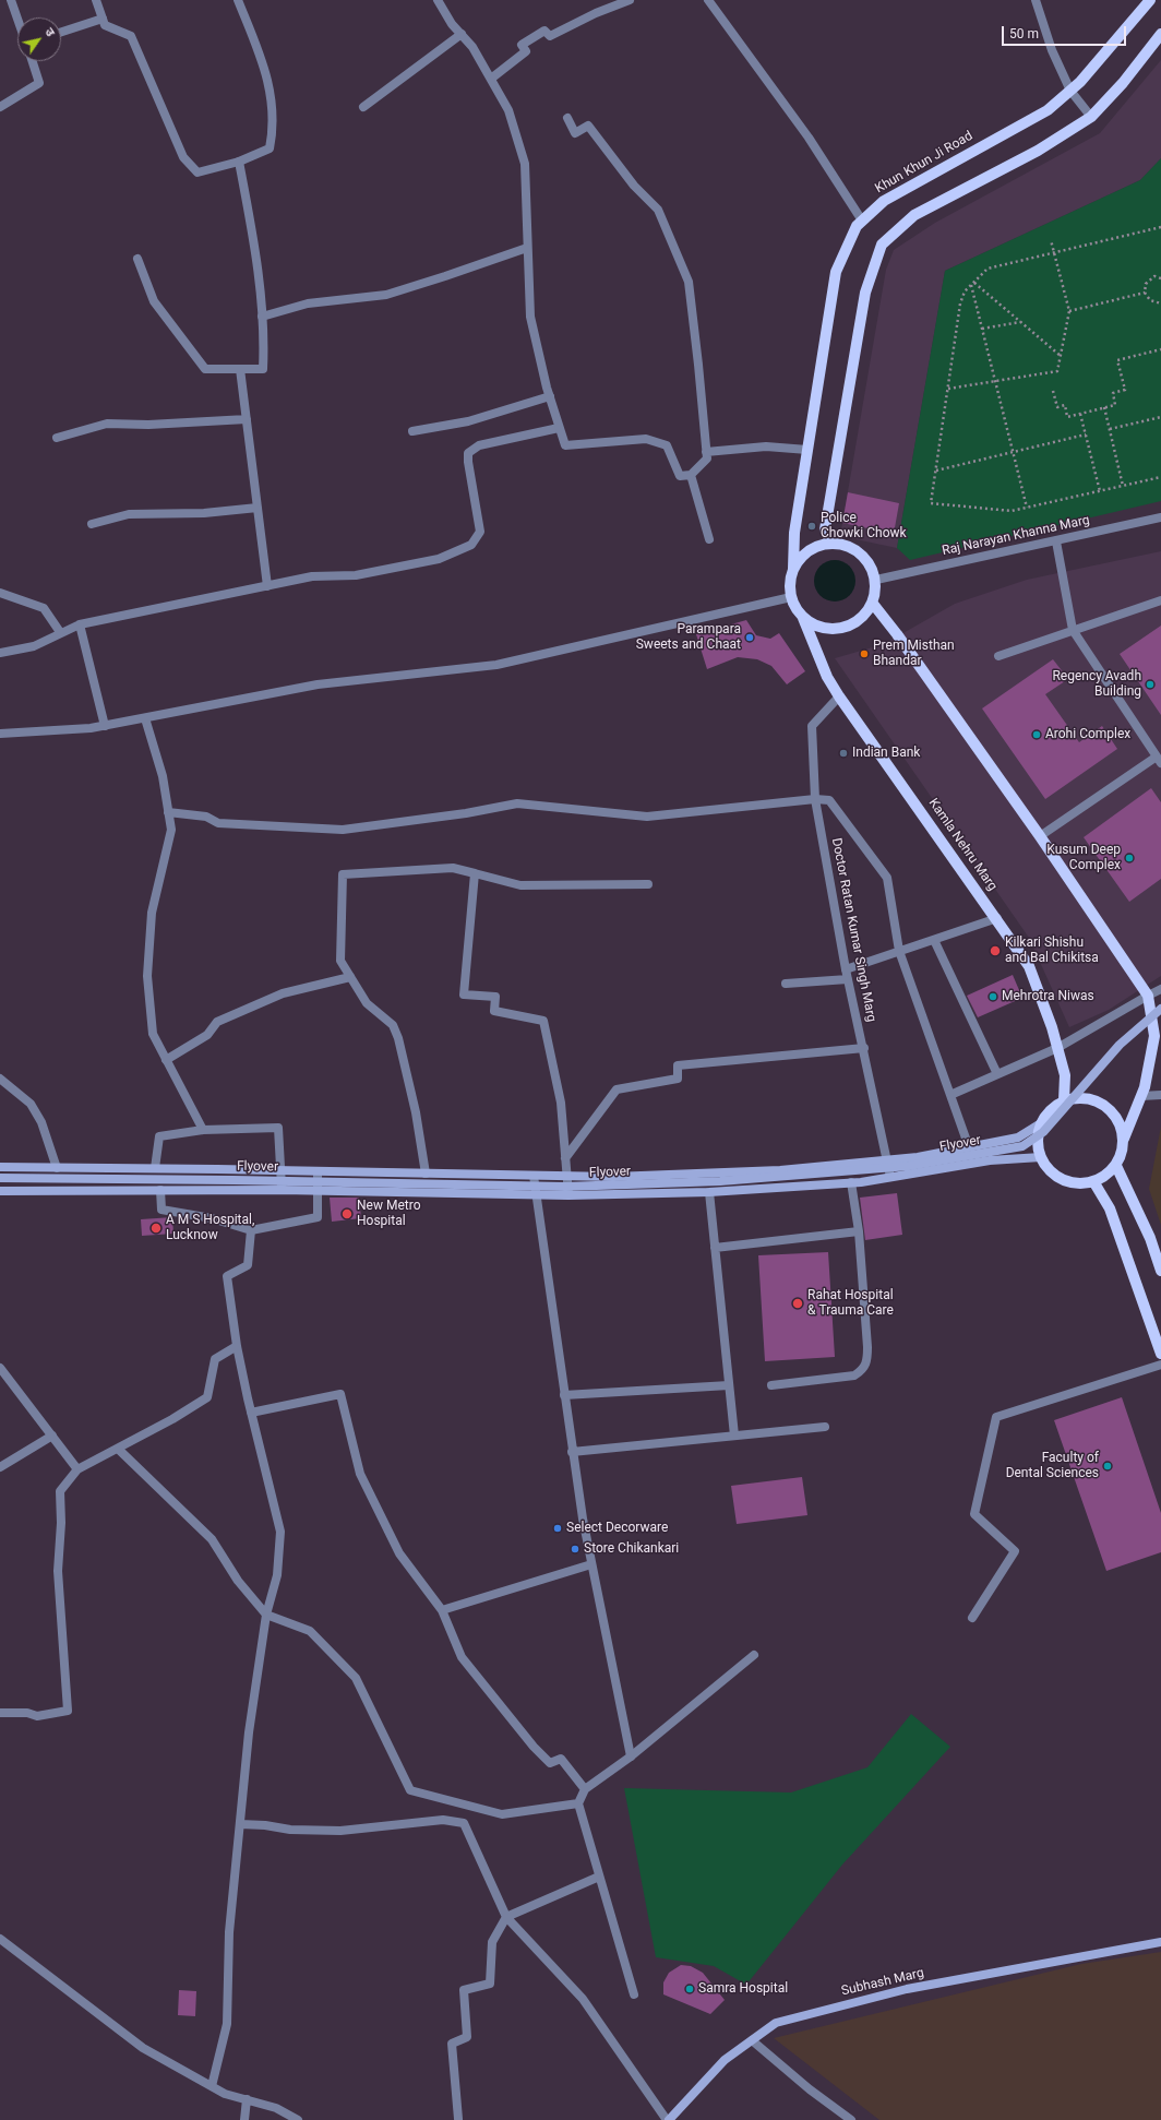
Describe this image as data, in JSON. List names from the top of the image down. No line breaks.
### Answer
{"streets":{"main road":["Khun Khun Ji Road","Kamla Nehru Marg","Flyover","Subhash Marg"],"street":["Raj Narayan Khanna Marg","Doctor Ratan Kumar Singh Marg"]},"crossings":[["Khun Khun Ji Road","Raj Narayan Khanna Marg"],["Khun Khun Ji Road","Kamla Nehru Marg"],["Raj Narayan Khanna Marg","Kamla Nehru Marg"],["Kamla Nehru Marg","Doctor Ratan Kumar Singh Marg"]],"places":["Police Chowki Chowk","Parampara Sweets and Chaat","Prem Misthan Bhandar","Regency Avadh Building","Arohi Complex","Indian Bank","Kusum Deep Complex","Kilkari Shishu and Bal Chikitsa","Mehrotra Niwas","New Metro Hospital","A M S Hospital, Lucknow","Rahat Hospital & Trauma Care","Faculty of Dental Sciences","Select Decorware","Store Chikankari","Samra Hospital"],"scale_bar":"50 m","north":"top right"}
